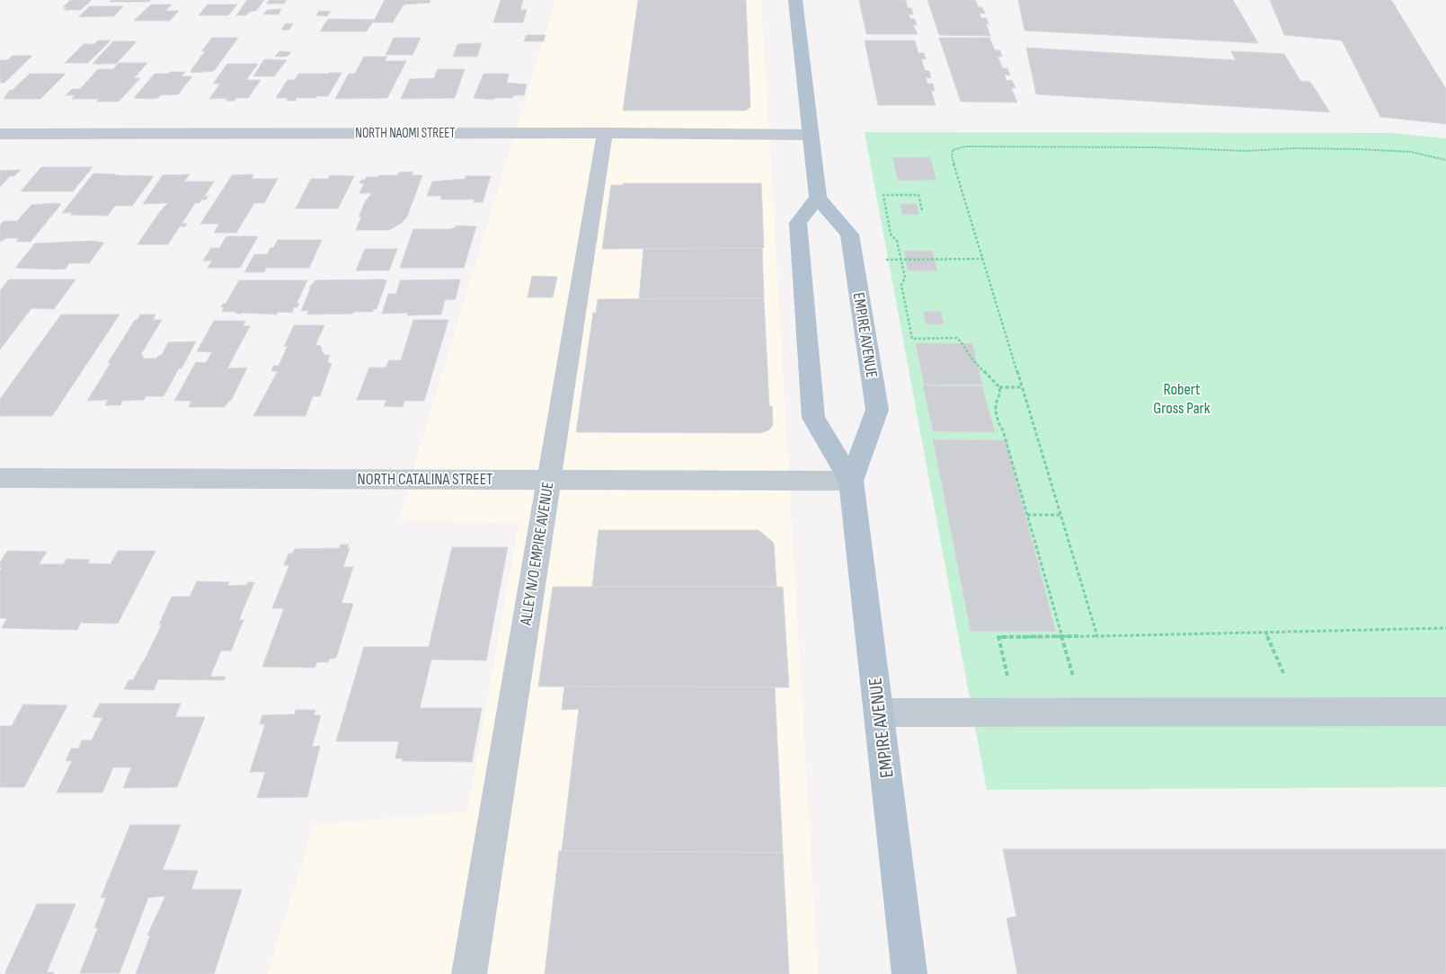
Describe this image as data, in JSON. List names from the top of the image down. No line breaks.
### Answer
{"streets":{"main road":["EMPIRE AVENUE"],"street":["NORTH NAOMI STREET","NORTH CATALINA STREET","ALLEY N/O EMPIRE AVENUE"]},"crossings":[["NORTH NAOMI STREET","ALLEY N/O EMPIRE AVENUE"],["EMPIRE AVENUE","NORTH CATALINA STREET"],["NORTH CATALINA STREET","ALLEY N/O EMPIRE AVENUE"]],"parks":["Robert Gross Park"]}
